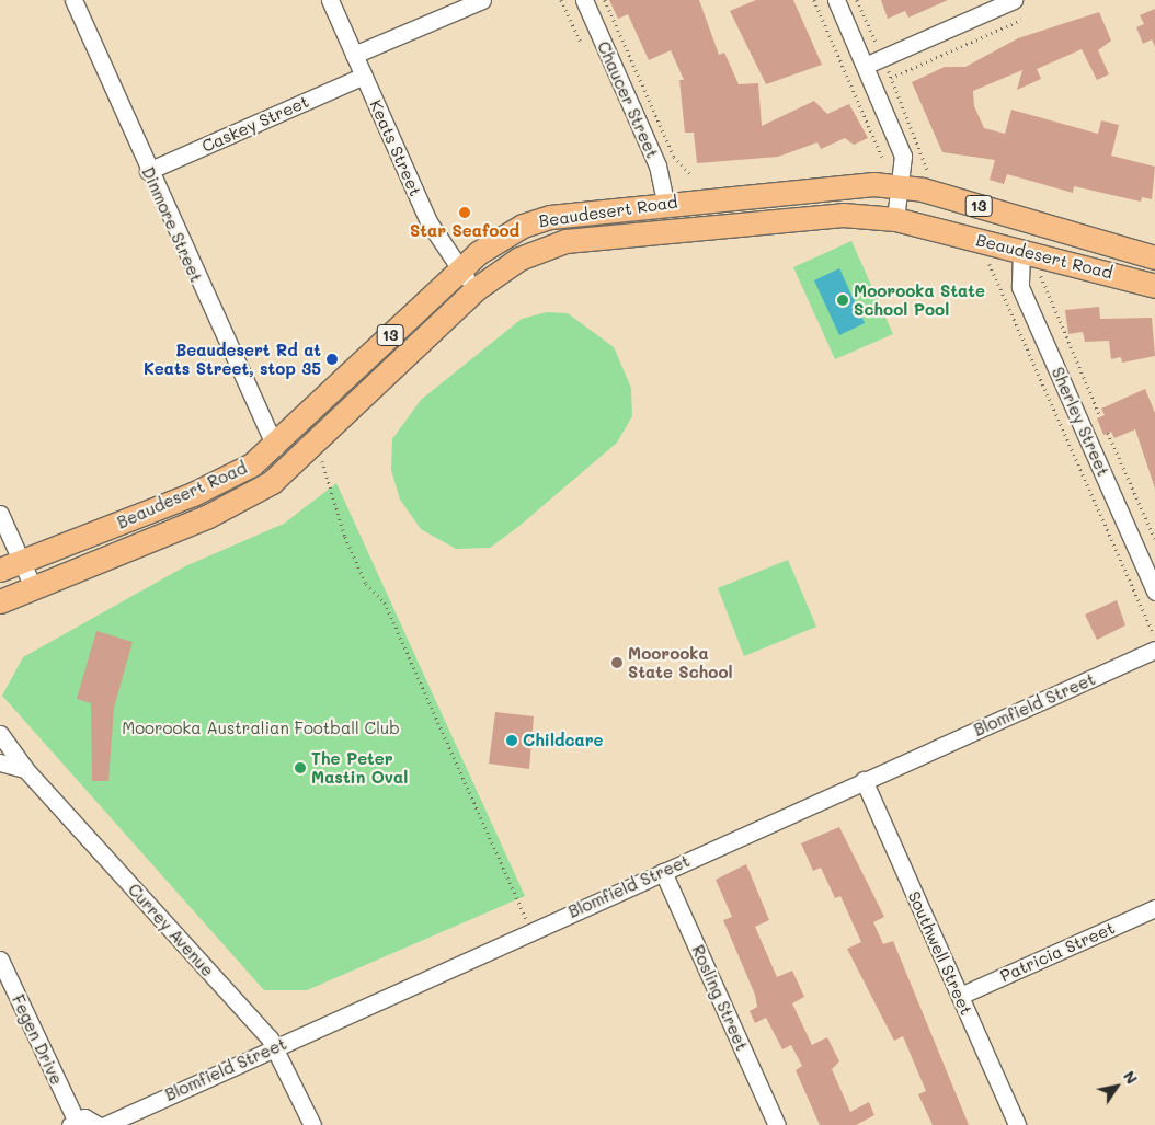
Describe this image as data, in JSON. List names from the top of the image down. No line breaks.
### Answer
{"streets":{"highway":["13","Beaudesert Road"],"street":["Chaucer Street","Caskey Street","Keats Street","Dinmore Street","Sherley Street","Blomfield Street","Currey Avenue","Patricia Street","Southwell Street","Rosling Street","Fegen Drive"]},"crossings":[["Chaucer Street","Beaudesert Road"],["Caskey Street","Keats Street"],["Caskey Street","Dinmore Street"],["Keats Street","Beaudesert Road"],["Beaudesert Road","Dinmore Street"],["Beaudesert Road","Sherley Street"],["Blomfield Street","Currey Avenue"],["Blomfield Street","Southwell Street"],["Blomfield Street","Rosling Street"],["Patricia Street","Southwell Street"]],"parks":["Moorooka Australian Football Club"],"places":["Star Seafood","Moorooka State School Pool","Beaudesert Rd at Keats Street, stop 35","Moorooka State School","Childcare","The Peter Mastin Oval"],"north":"top right"}
